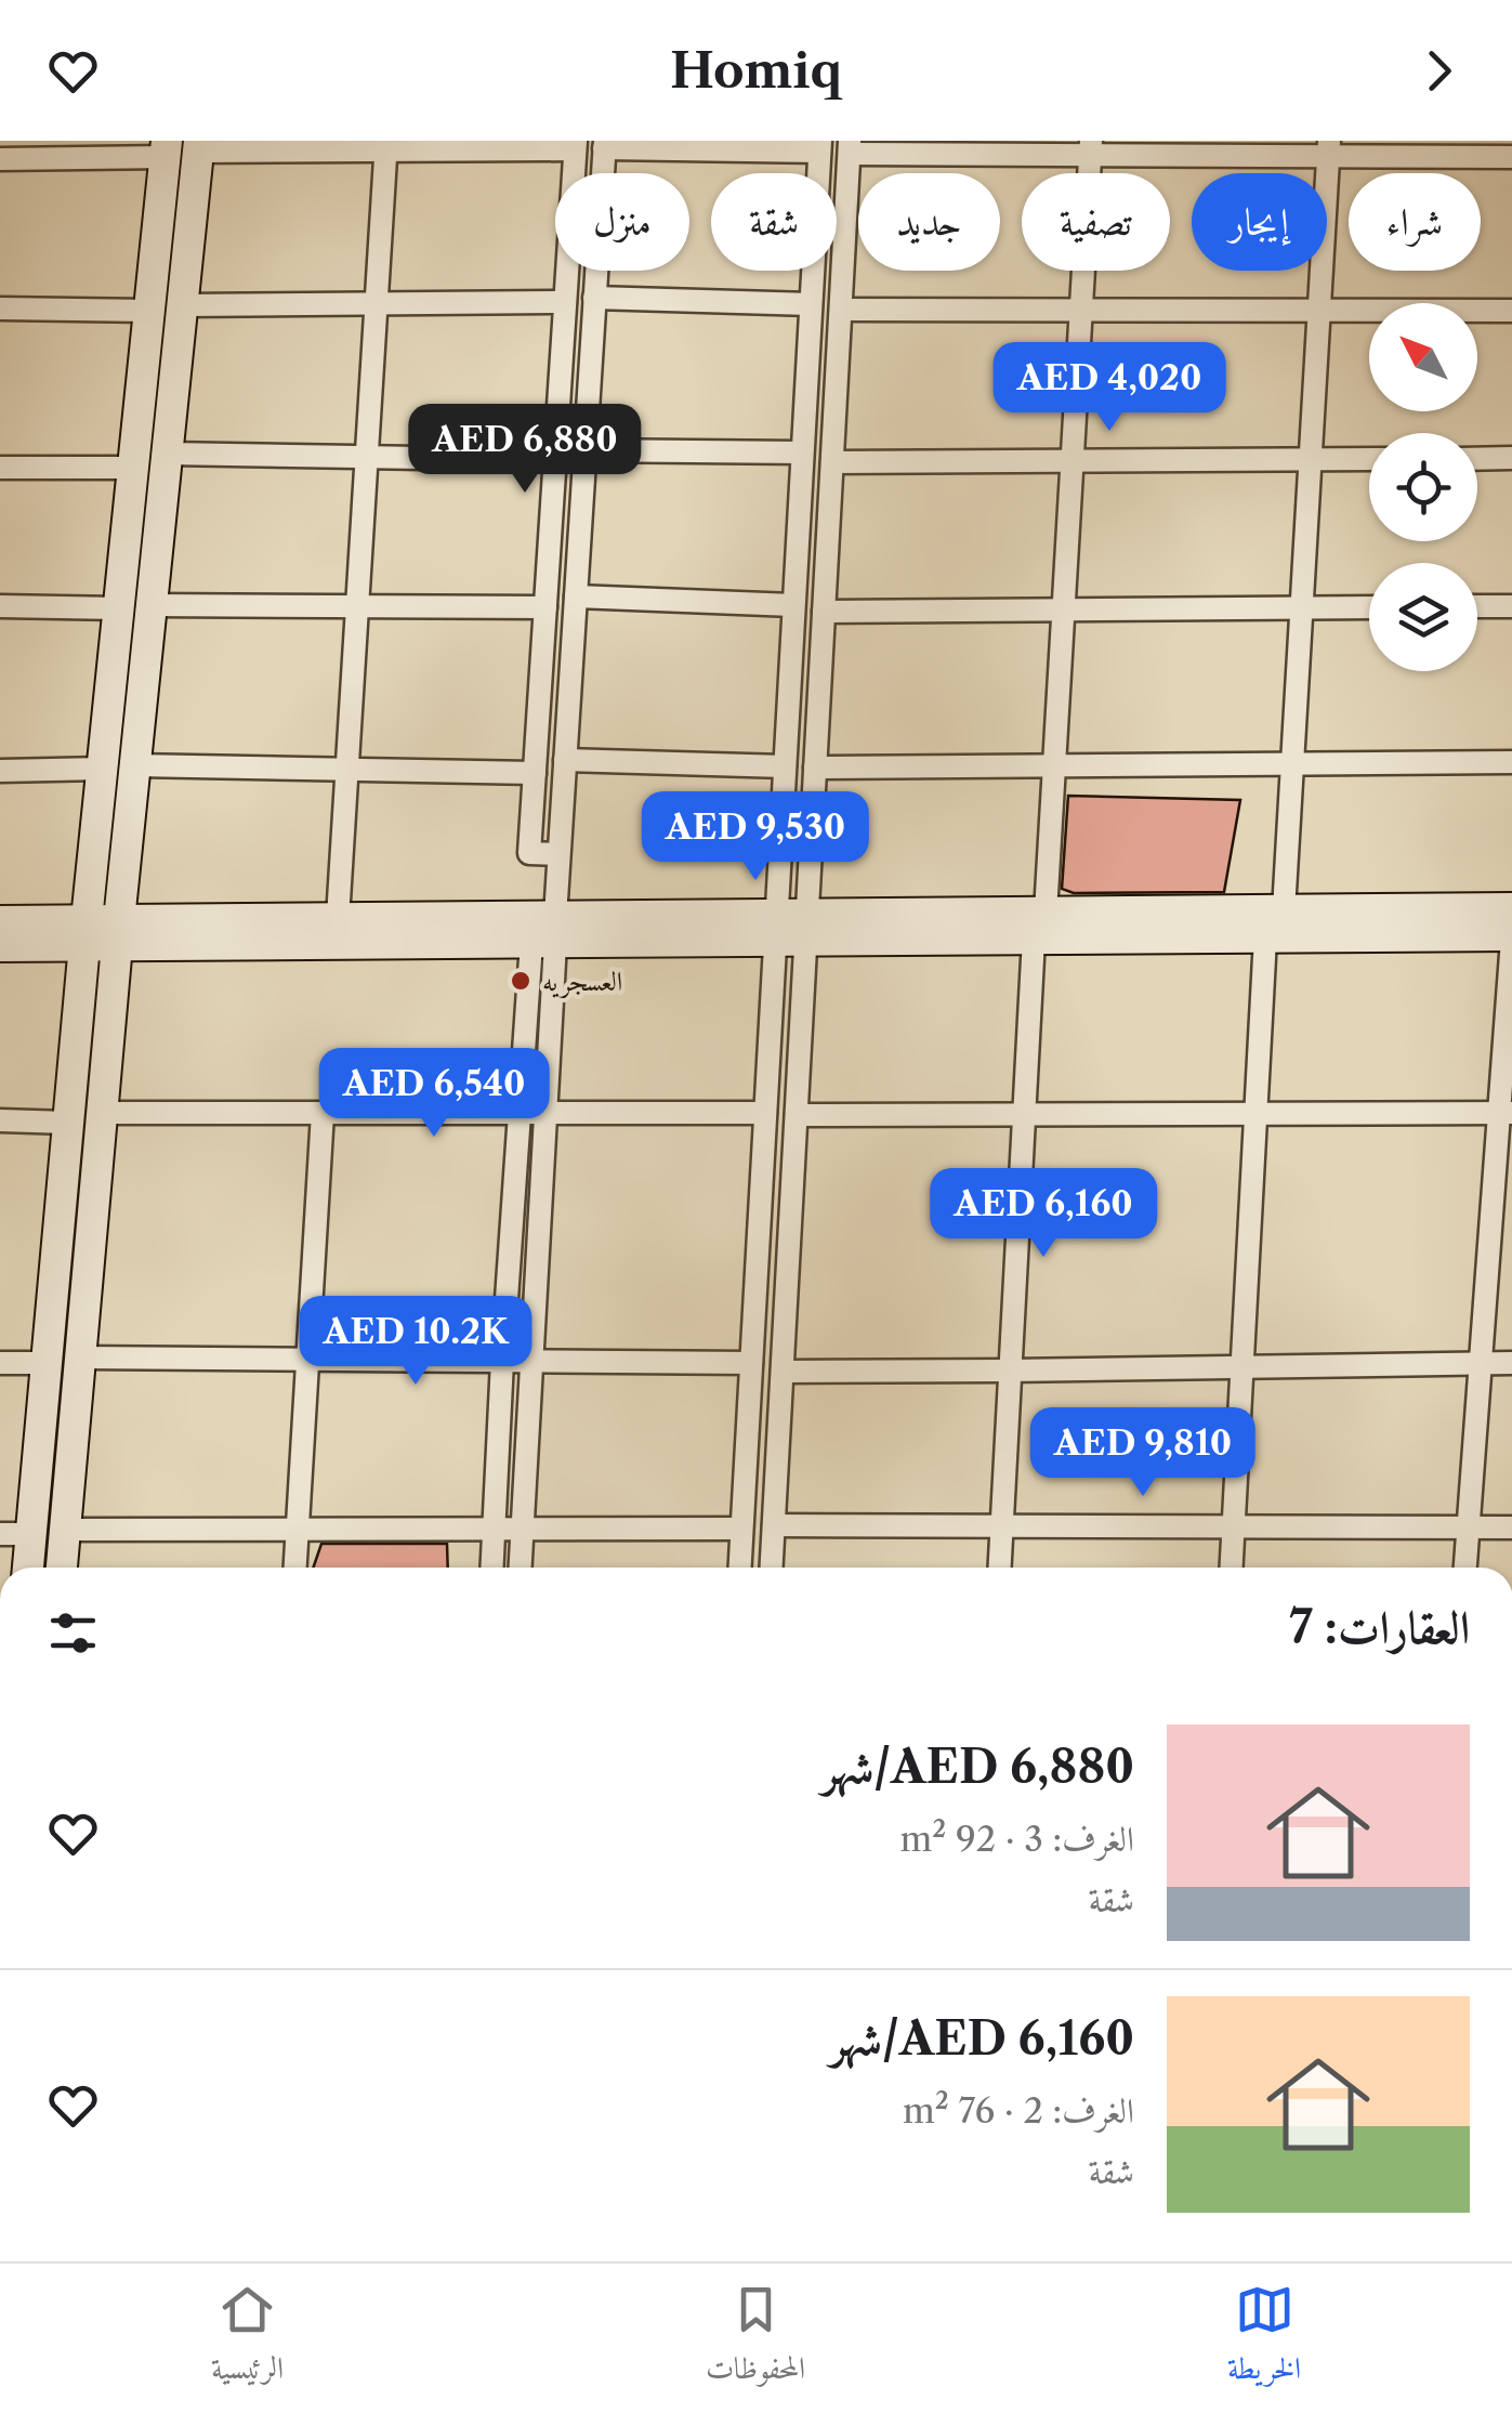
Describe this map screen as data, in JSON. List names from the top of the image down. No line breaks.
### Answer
{"places":["العسجريه"],"north":"top left","page":{"header":"Homiq","chip":["شراء","إيجار","تصفية","جديد","شقة","منزل"],"price":["AED 4,020","AED 6,880","AED 9,530","AED 6,540","AED 6,160","AED 10.2K","AED 9,810"],"heading":"العقارات: 7","list":[{"name":"AED 6,880/شهر","note":"الغرف: 3 · 92 m² · شقة"},{"name":"AED 6,160/شهر","note":"الغرف: 2 · 76 m² · شقة"}],"tabs":["الخريطة","المحفوظات","الرئيسية"]}}
